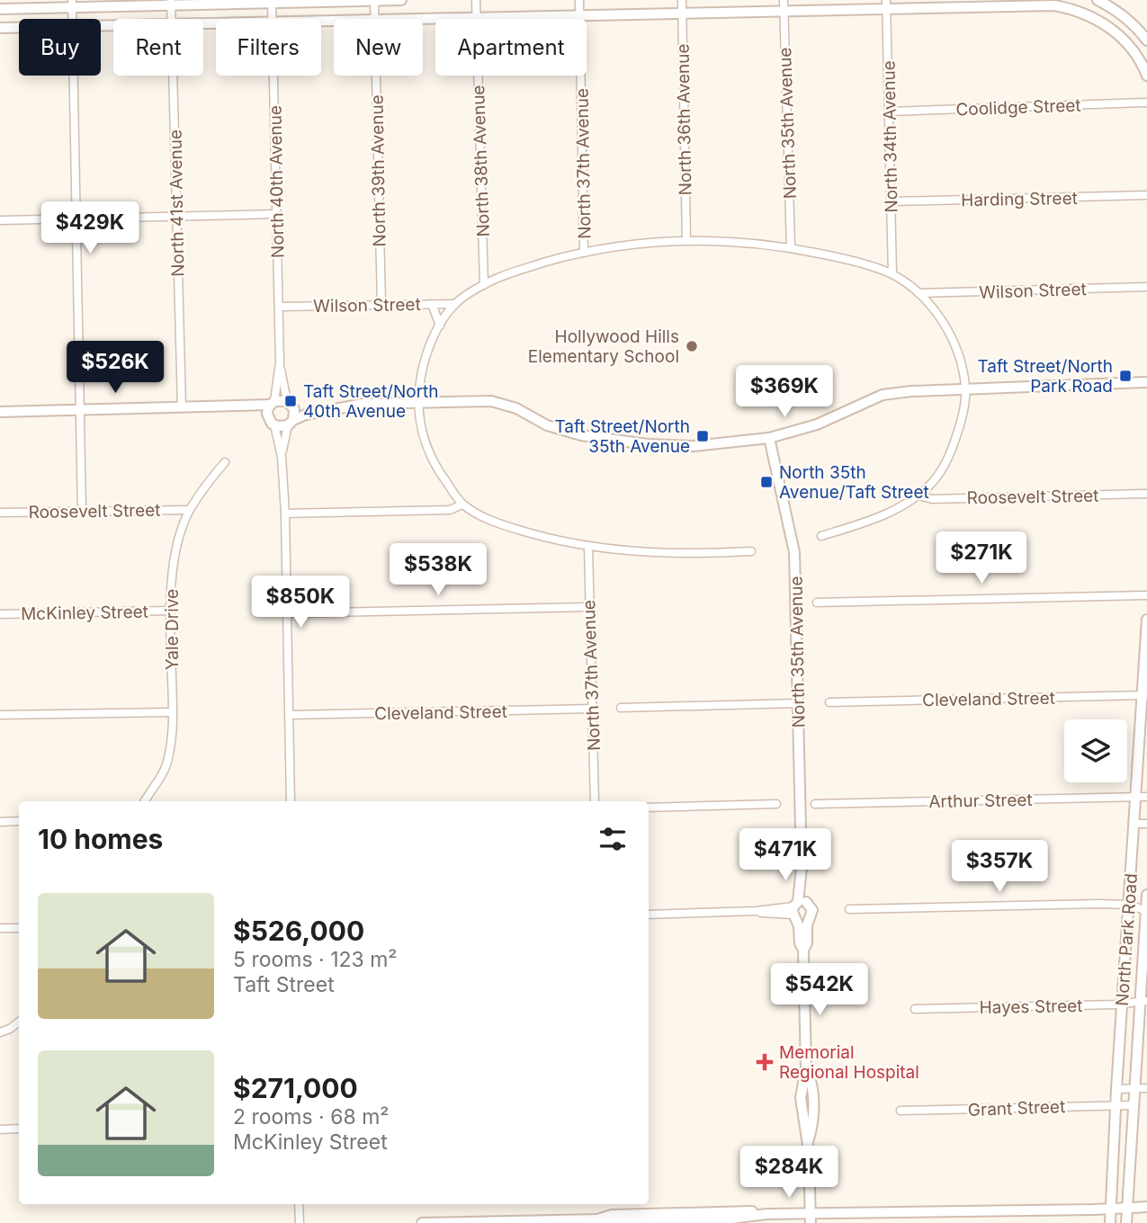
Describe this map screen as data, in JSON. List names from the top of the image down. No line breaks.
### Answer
{"streets":{"street":["Coolidge Street","North 36th Avenue","North 35th Avenue","North 34th Avenue","North 38th Avenue","North 37th Avenue","North 39th Avenue","North 40th Avenue","Harding Street","North 41st Avenue","Wilson Street","Roosevelt Street","McKinley Street","Yale Drive","Cleveland Street","Arthur Street","North Park Road","Hayes Street","Grant Street"]},"crossings":[["Coolidge Street","North 34th Avenue"],["North 34th Avenue","Harding Street"],["North 37th Avenue","Cleveland Street"],["North 39th Avenue","Wilson Street"],["North 40th Avenue","Wilson Street"],["Roosevelt Street","Yale Drive"],["McKinley Street","Yale Drive"],["Cleveland Street","North Park Road"],["Arthur Street","North Park Road"],["North Park Road","Hayes Street"],["North Park Road","Grant Street"]],"places":{"other":["Hollywood Hills Elementary School"],"transit":["Taft Street/North Park Road","Taft Street/North 40th Avenue","Taft Street/North 35th Avenue","North 35th Avenue/Taft Street"],"health":["Memorial Regional Hospital"]},"page":{"chip":["Buy","Rent","Filters","New","Apartment"],"price":["$429K","$526K","$369K","$271K","$538K","$850K","$471K","$357K","$542K","$284K"],"heading":"10 homes","list":[{"name":"$526,000","note":"5 rooms · 123 m² · Taft Street"},{"name":"$271,000","note":"2 rooms · 68 m² · McKinley Street"}]}}
